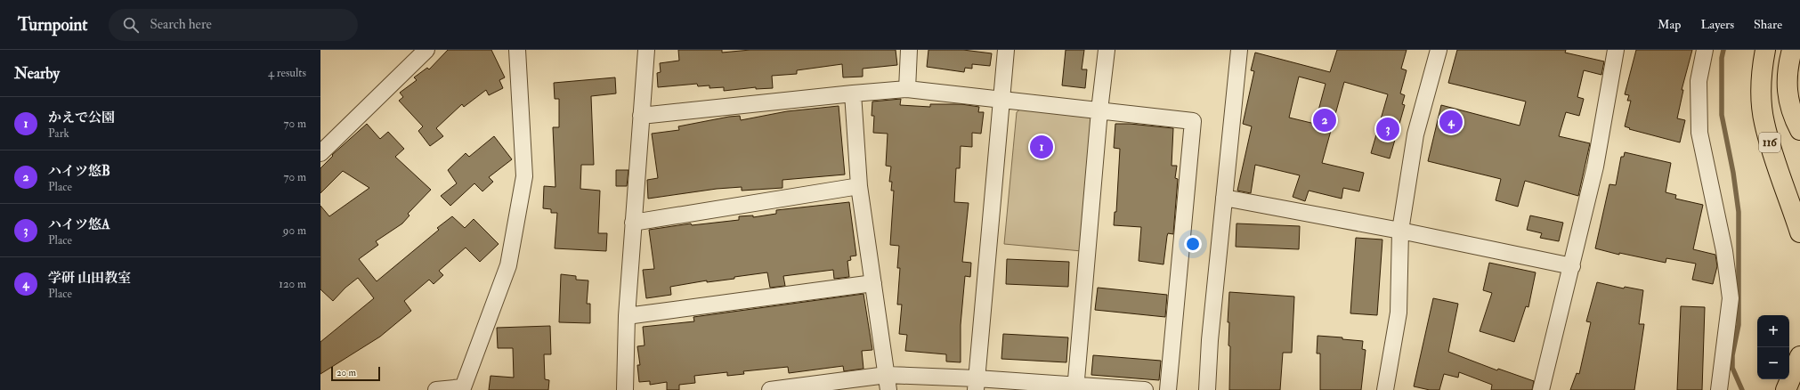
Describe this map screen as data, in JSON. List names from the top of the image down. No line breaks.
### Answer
{"streets":{"highway":["116"]},"scale_bar":"20 m","page":{"header":"Turnpoint","search":"Search here","nav":["Map","Layers","Share"],"heading":["Nearby","4 results"],"list":[{"mark":"1","name":"かえで公園","note":"Park","value":"70 m"},{"mark":"2","name":"ハイツ悠B","note":"Place","value":"70 m"},{"mark":"3","name":"ハイツ悠A","note":"Place","value":"90 m"},{"mark":"4","name":"学研 山田教室","note":"Place","value":"120 m"}],"pins":["2","4","3","1"],"map_buttons":["+","−"],"scale":"20 m"}}
